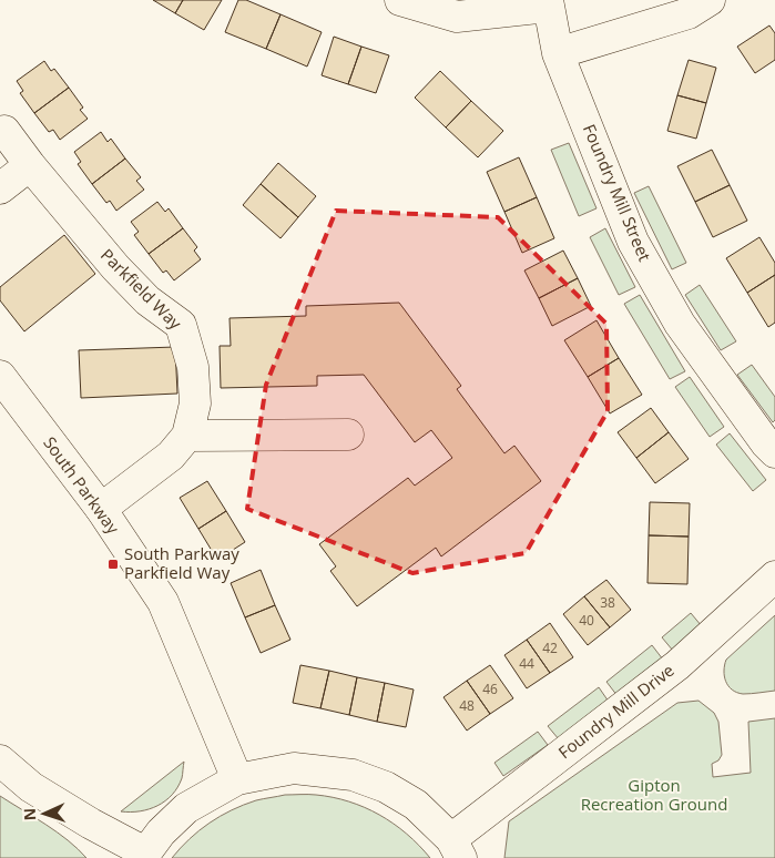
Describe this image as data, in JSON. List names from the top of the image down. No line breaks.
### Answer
{"streets":{"street":["Foundry Mill Street","Parkfield Way","South Parkway","Foundry Mill Drive"]},"crossings":[["Parkfield Way","South Parkway"]],"parks":["Gipton Recreation Ground"],"places":{"transit":["South Parkway Parkfield Way"]},"house_numbers":["38","40","42","44","46","48"],"north":"left"}
